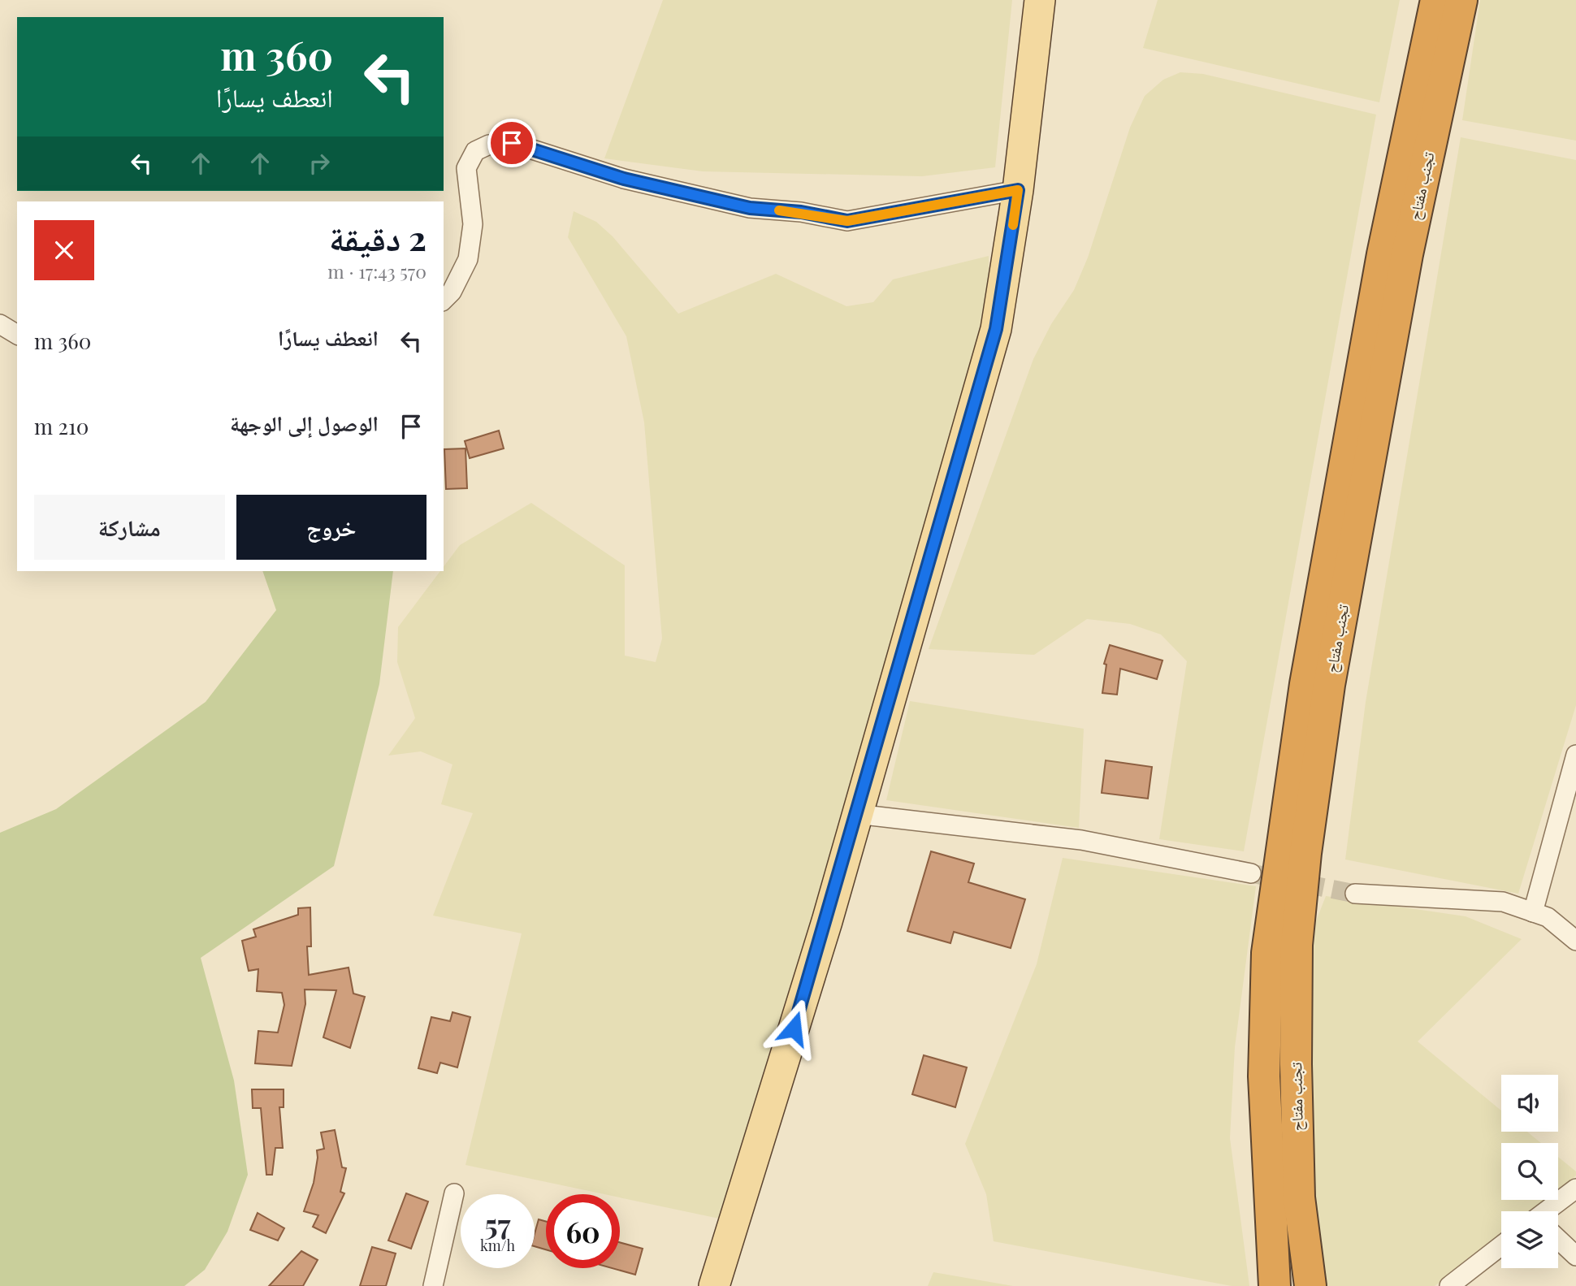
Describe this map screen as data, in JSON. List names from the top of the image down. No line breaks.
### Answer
{"streets":{"highway":["تجنب مفتاح"]},"page":{"turn":["360 m","انعطف يسارًا"],"heading":["2 دقيقة","570 m · 17:43"],"list":[{"name":"انعطف يسارًا","value":"360 m"},{"name":"الوصول إلى الوجهة","value":"210 m"}],"buttons":["خروج","مشاركة"],"speed":"57 km/h","limit":"60"}}
